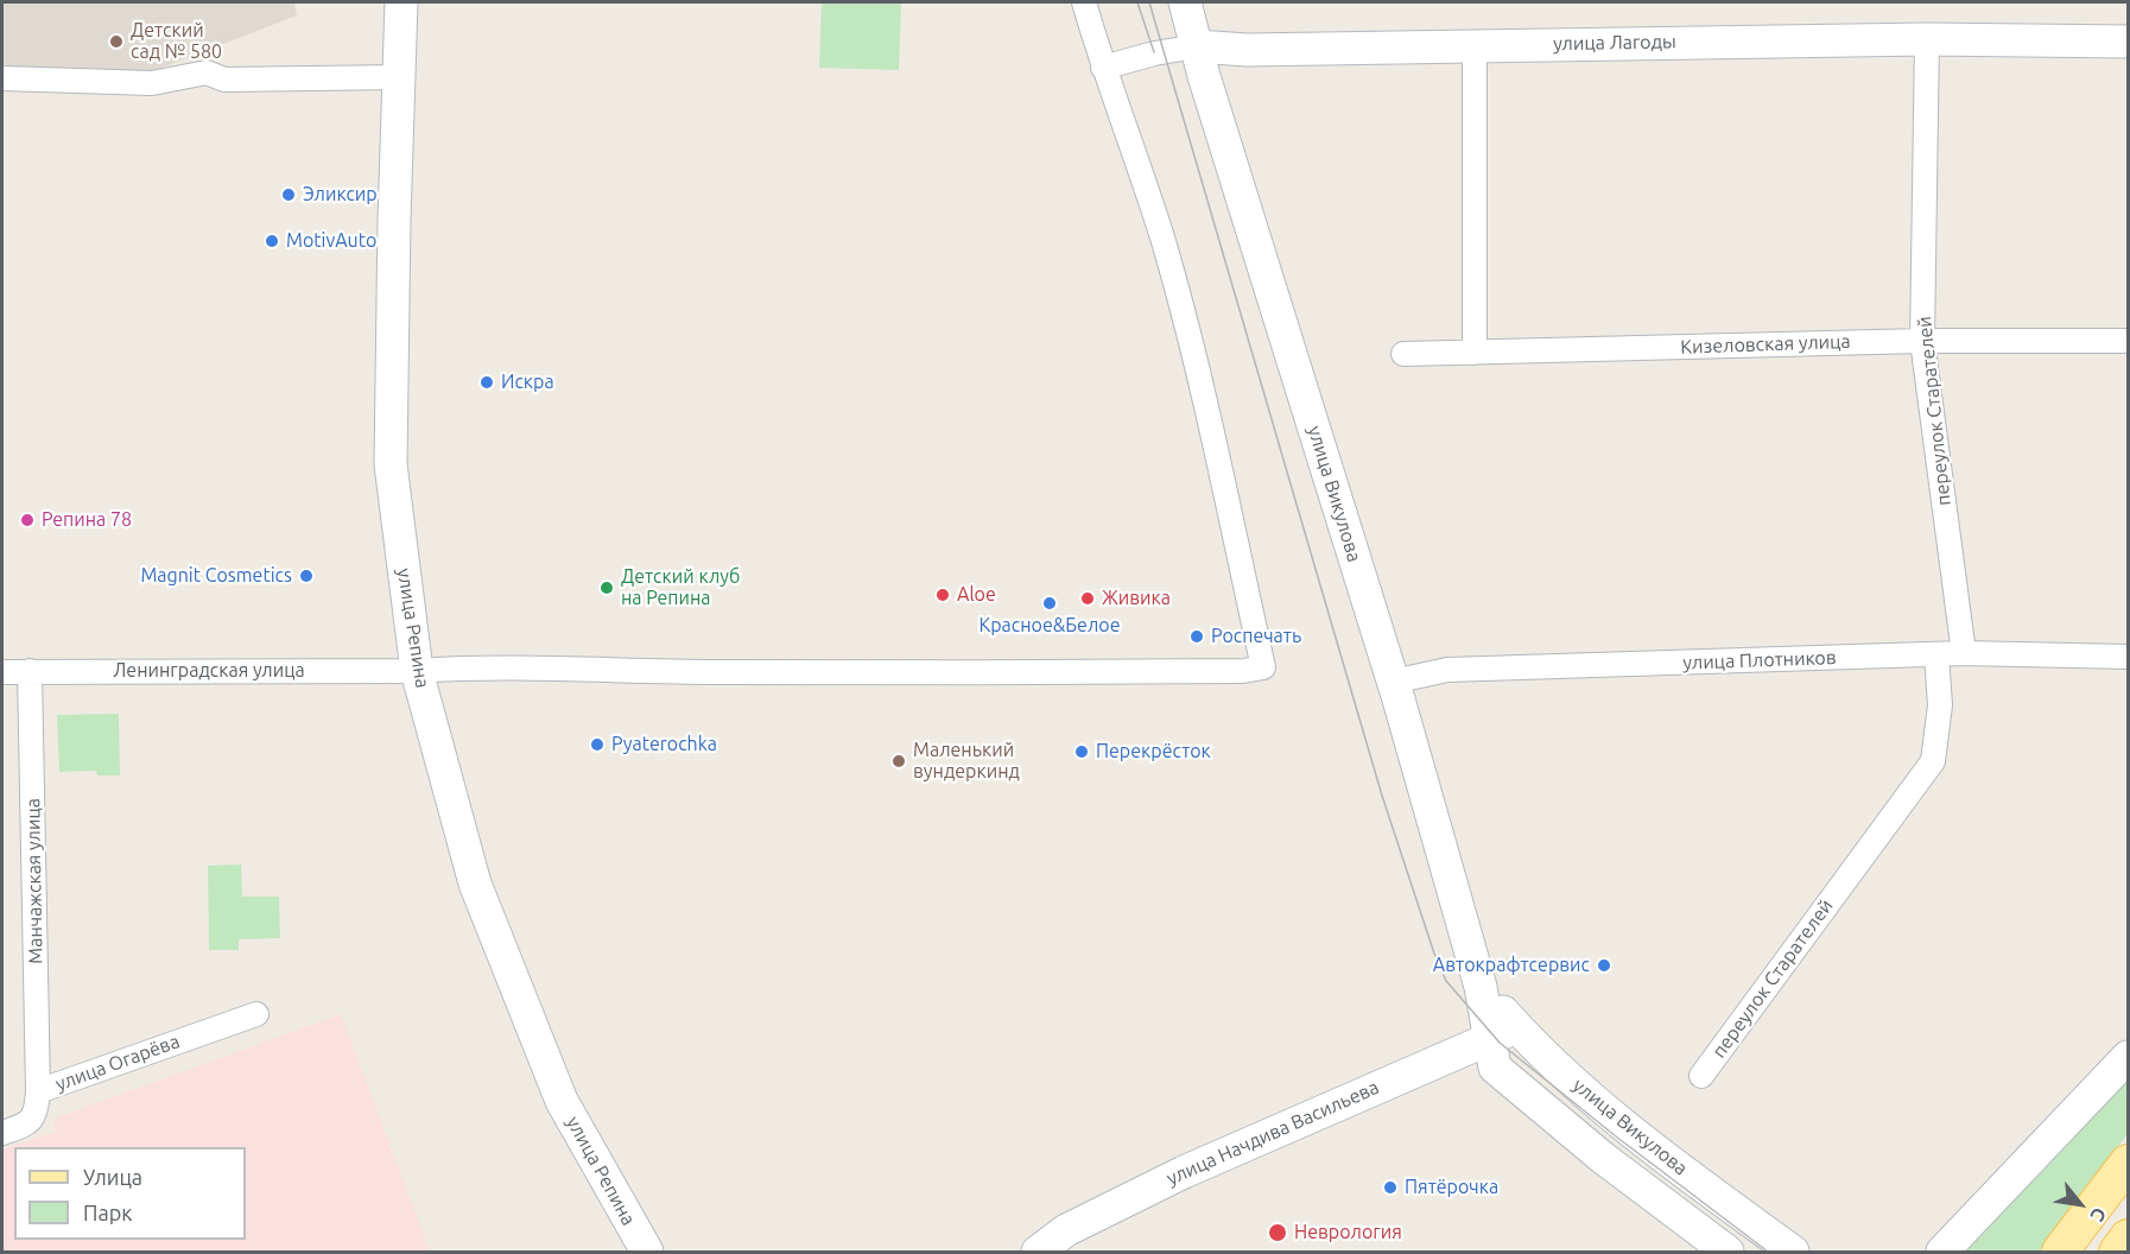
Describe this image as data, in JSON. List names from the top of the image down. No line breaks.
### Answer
{"streets":{"street":["улица Лагоды","Кизеловская улица","переулок Старателей","улица Викулова","улица Репина","улица Плотников","Ленинградская улица","Манчажская улица","улица Огарёва","улица Начдива Васильева"]},"crossings":[["улица Лагоды","переулок Старателей"],["улица Лагоды","улица Викулова"],["улица Лагоды","Ленинградская улица"],["Кизеловская улица","переулок Старателей"],["переулок Старателей","улица Плотников"],["улица Викулова","улица Плотников"],["улица Викулова","улица Начдива Васильева"],["улица Репина","Ленинградская улица"],["Ленинградская улица","Манчажская улица"],["Манчажская улица","улица Огарёва"]],"places":["Детский сад № 580","Эликсир","MotivAuto","Искра","Репина 78","Magnit Cosmetics","Детский клуб на Репина","Aloe","Живика","Красное&Белое","Роспечать","Pyaterochka","Перекрёсток","Маленький вундеркинд","Автокрафтсервис","Пятёрочка","Неврология"],"legend":["Улица","Парк"],"north":"bottom right"}
